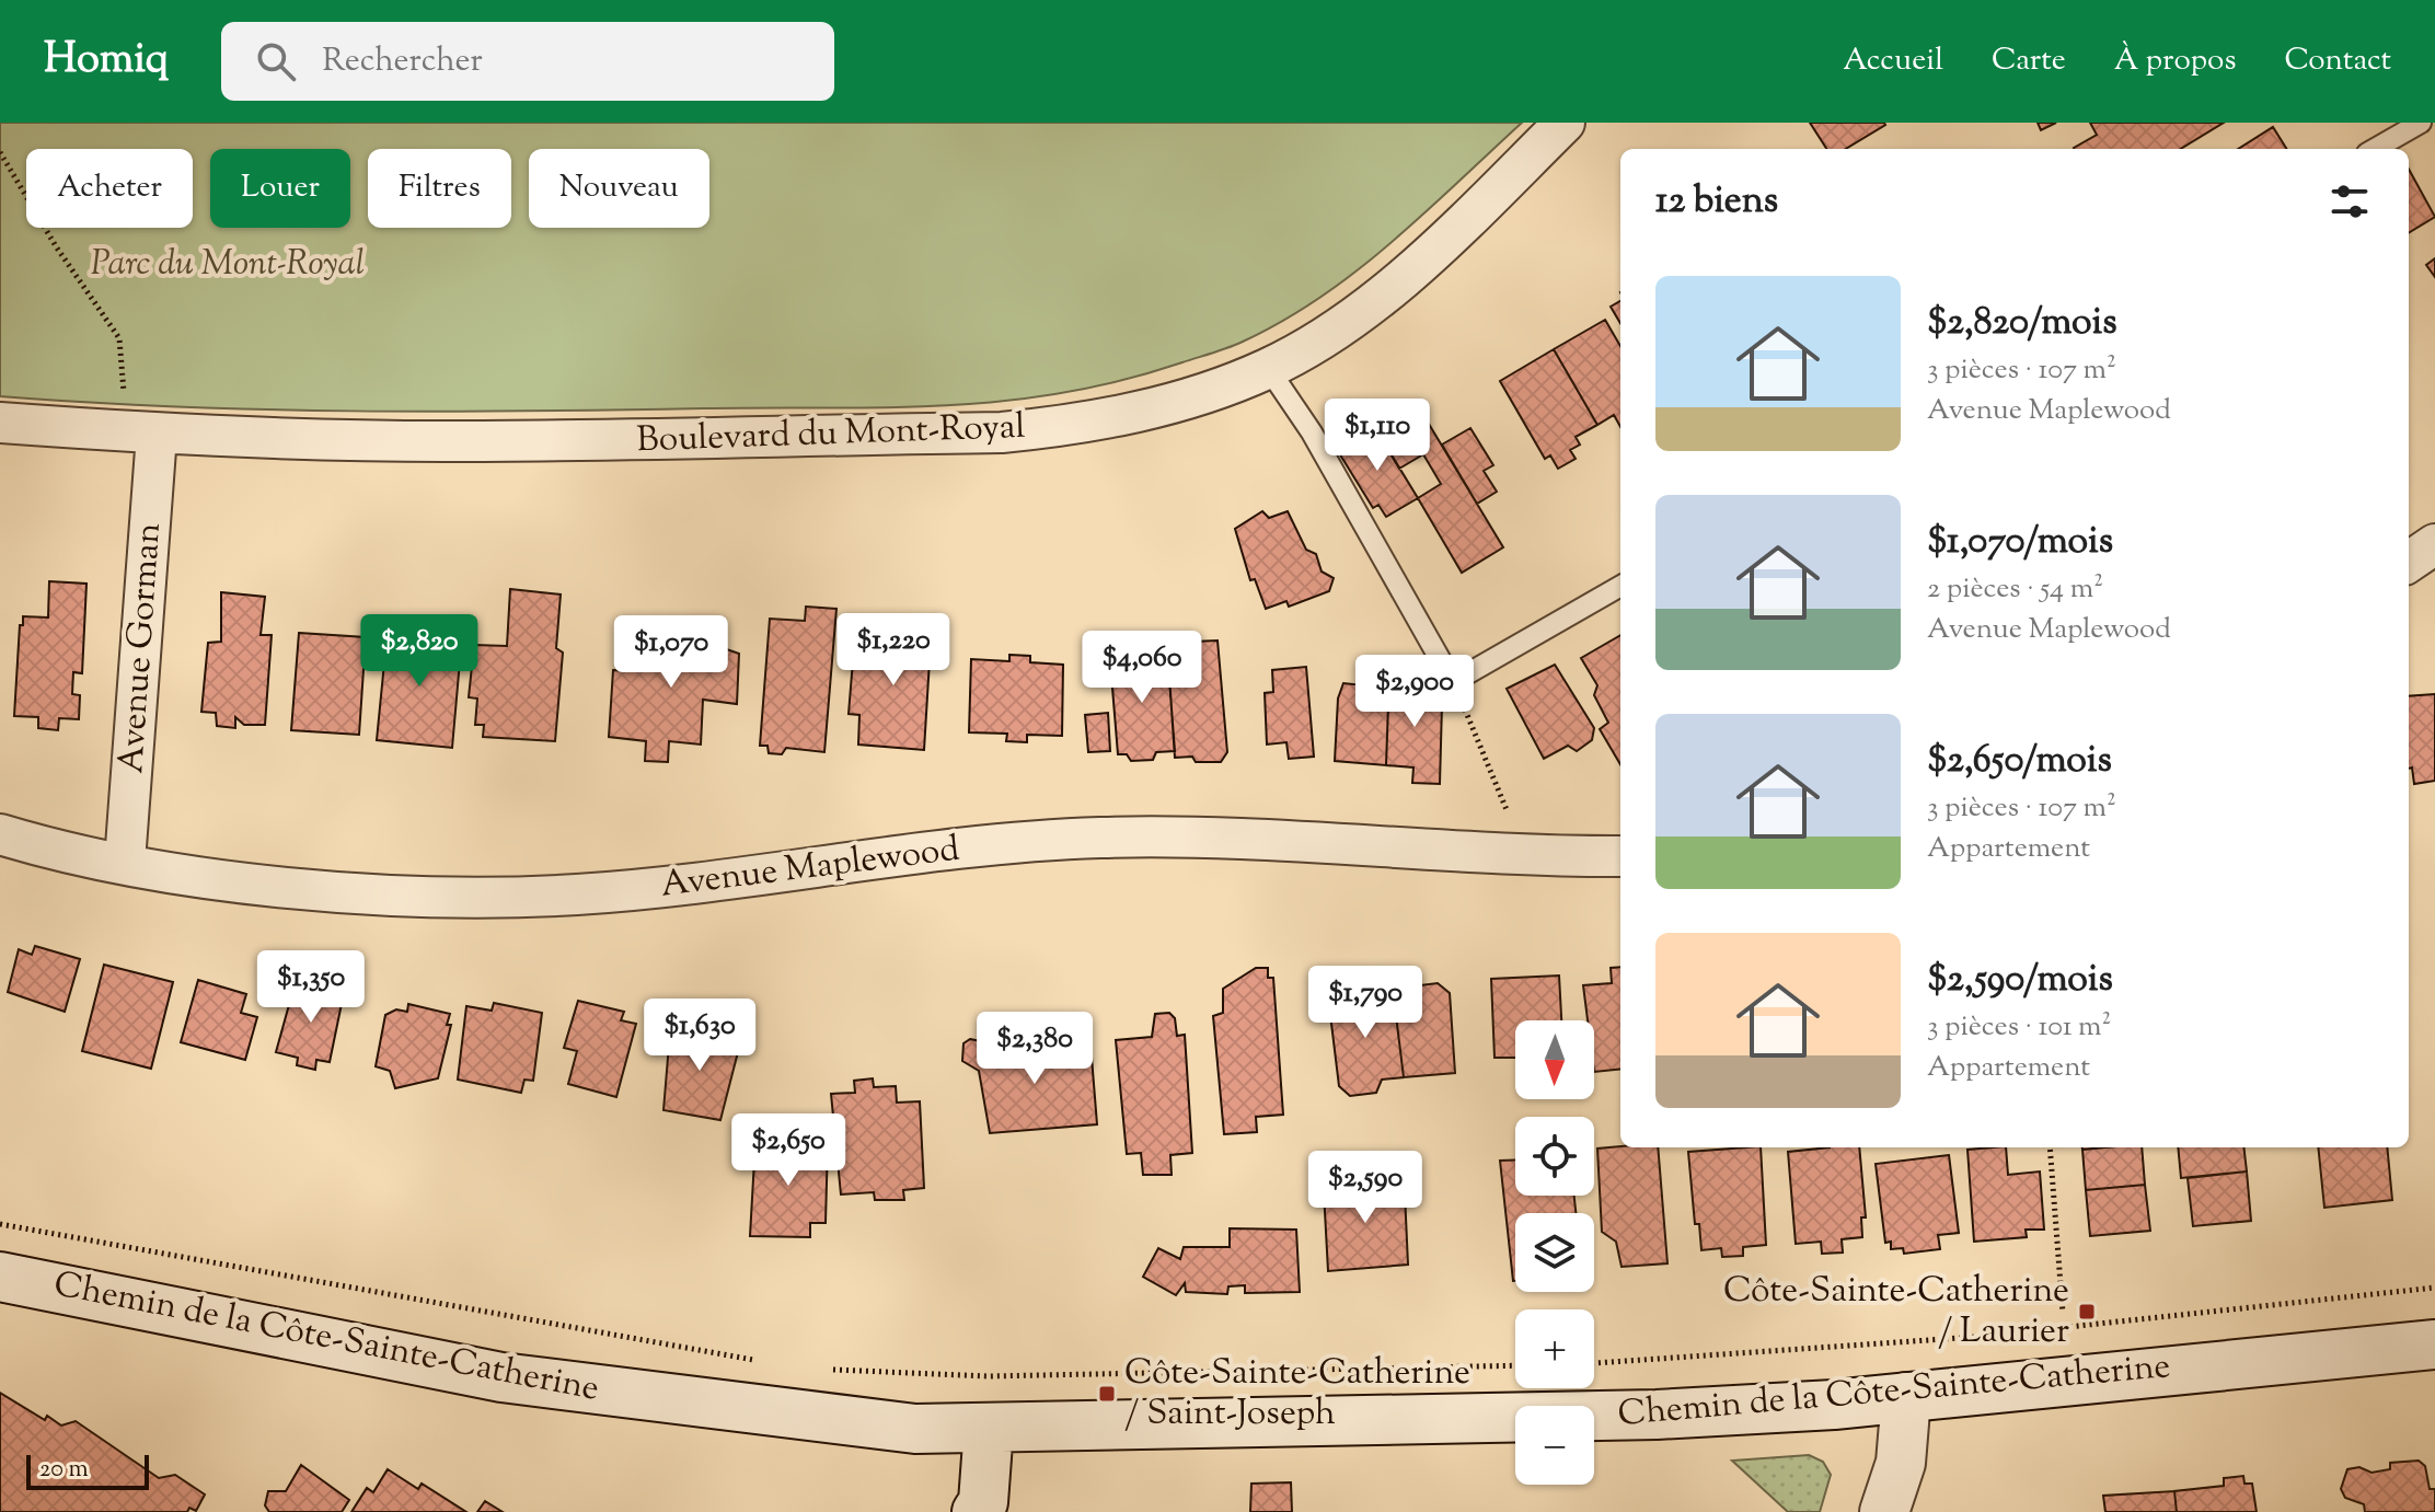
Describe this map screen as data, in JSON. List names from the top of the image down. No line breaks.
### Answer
{"streets":{"main road":["Chemin de la Côte-Sainte-Catherine"],"street":["Boulevard du Mont-Royal","Avenue Gorman","Avenue Maplewood"]},"crossings":[["Boulevard du Mont-Royal","Avenue Gorman"],["Avenue Gorman","Avenue Maplewood"]],"parks":["Parc du Mont-Royal"],"places":{"transit":["Côte-Sainte-Catherine / Laurier","Côte-Sainte-Catherine / Saint-Joseph"]},"scale_bar":"20 m","north":"bottom","page":{"header":"Homiq","search":"Rechercher","nav":["Accueil","Carte","À propos","Contact"],"chip":["Acheter","Louer","Filtres","Nouveau"],"heading":"12 biens","list":[{"name":"$2,820/mois","note":"3 pièces · 107 m² · Avenue Maplewood"},{"name":"$1,070/mois","note":"2 pièces · 54 m² · Avenue Maplewood"},{"name":"$2,650/mois","note":"3 pièces · 107 m² · Appartement"},{"name":"$2,590/mois","note":"3 pièces · 101 m² · Appartement"}],"price":["$1,110","$1,220","$2,820","$1,070","$4,060","$2,900","$1,350","$1,790","$1,630","$2,380","$2,650","$2,590"],"map_buttons":["+","−"],"scale":"20 m"}}
